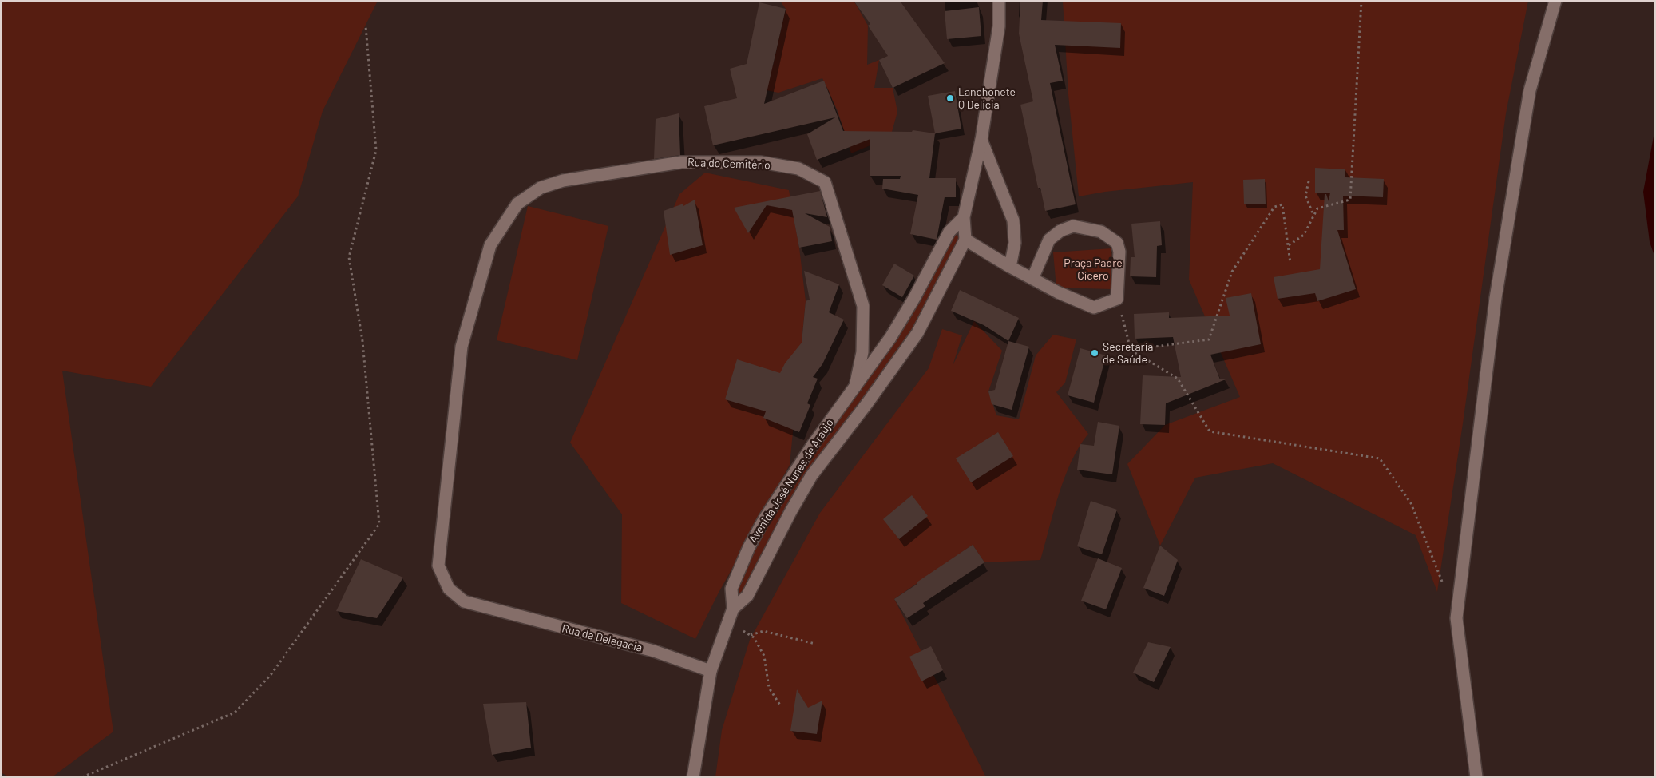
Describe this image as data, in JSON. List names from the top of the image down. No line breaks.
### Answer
{"streets":{"street":["Rua do Cemitério","Avenida José Nunes de Araújo","Rua da Delegacia"]},"crossings":[["Rua do Cemitério","Avenida José Nunes de Araújo"],["Rua do Cemitério","Rua da Delegacia"]],"parks":["Praça Padre Cicero"],"places":["Lanchonete Q Delicia","Secretaria de Saúde"]}
